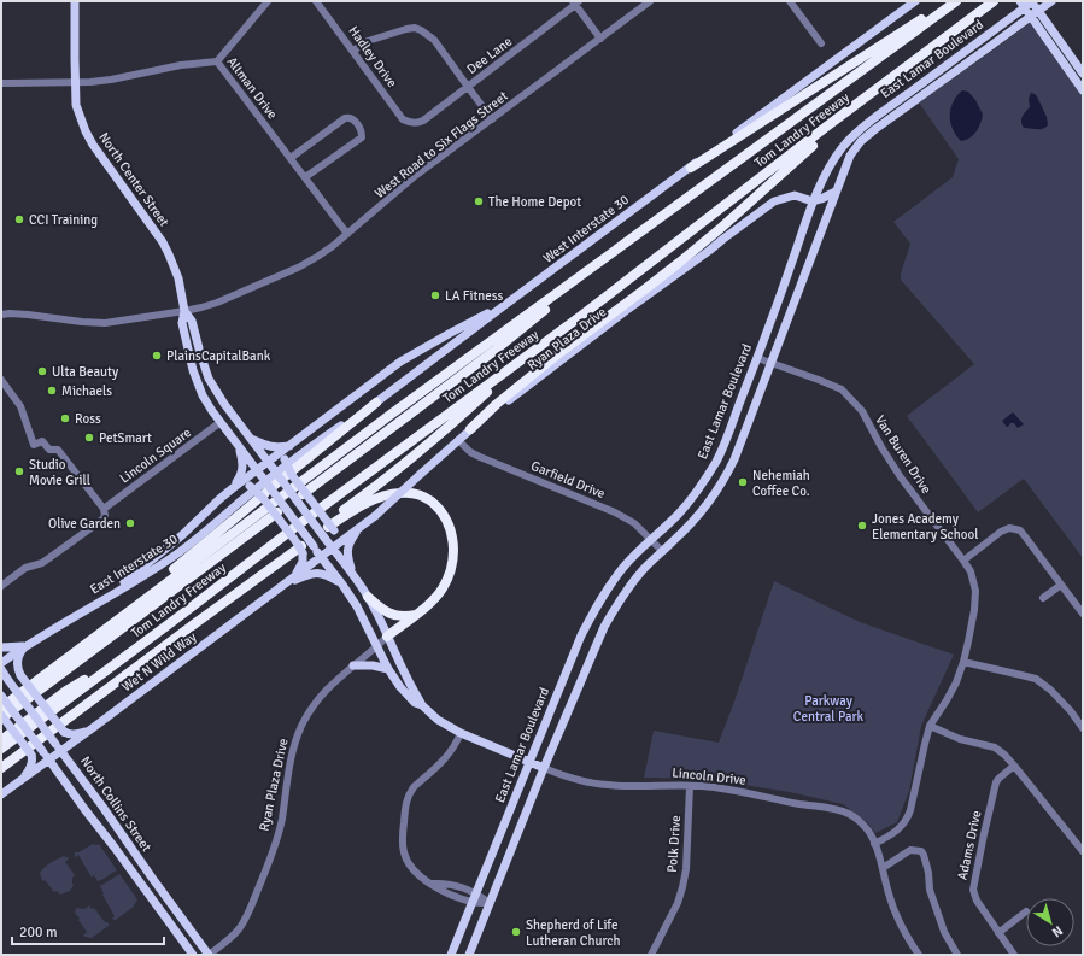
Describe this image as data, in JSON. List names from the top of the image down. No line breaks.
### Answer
{"streets":{"highway":["Tom Landry Freeway"],"main road":["East Lamar Boulevard","North Center Street","West Interstate 30","Ryan Plaza Drive","East Interstate 30","Wet N Wild Way","Lincoln Drive","North Collins Street"],"street":["Dee Lane","Hadley Drive","Altman Drive","West Road to Six Flags Street","Van Buren Drive","Lincoln Square","Garfield Drive","Polk Drive","Adams Drive"]},"crossings":[["Dee Lane","Hadley Drive"],["East Lamar Boulevard","Ryan Plaza Drive"],["East Lamar Boulevard","Van Buren Drive"],["East Lamar Boulevard","Garfield Drive"],["East Lamar Boulevard","Lincoln Drive"],["Altman Drive","West Road to Six Flags Street"],["Altman Drive","North Center Street"],["West Road to Six Flags Street","North Center Street"],["North Center Street","West Interstate 30"],["North Center Street","Ryan Plaza Drive"],["North Center Street","Lincoln Square"],["North Center Street","East Interstate 30"],["North Center Street","Wet N Wild Way"],["North Center Street","Lincoln Drive"],["West Interstate 30","East Interstate 30"],["Ryan Plaza Drive","Garfield Drive"],["Ryan Plaza Drive","Wet N Wild Way"],["Ryan Plaza Drive","Lincoln Drive"],["Ryan Plaza Drive","North Collins Street"],["Van Buren Drive","Lincoln Drive"],["Wet N Wild Way","Lincoln Drive"],["Wet N Wild Way","North Collins Street"],["Lincoln Drive","Polk Drive"]],"parks":["Parkway Central Park"],"places":["The Home Depot","CCI Training","LA Fitness","PlainsCapitalBank","Ulta Beauty","Michaels","Ross","PetSmart","Studio Movie Grill","Nehemiah Coffee Co.","Olive Garden","Jones Academy Elementary School","Shepherd of Life Lutheran Church"],"scale_bar":"200 m","north":"bottom right"}
